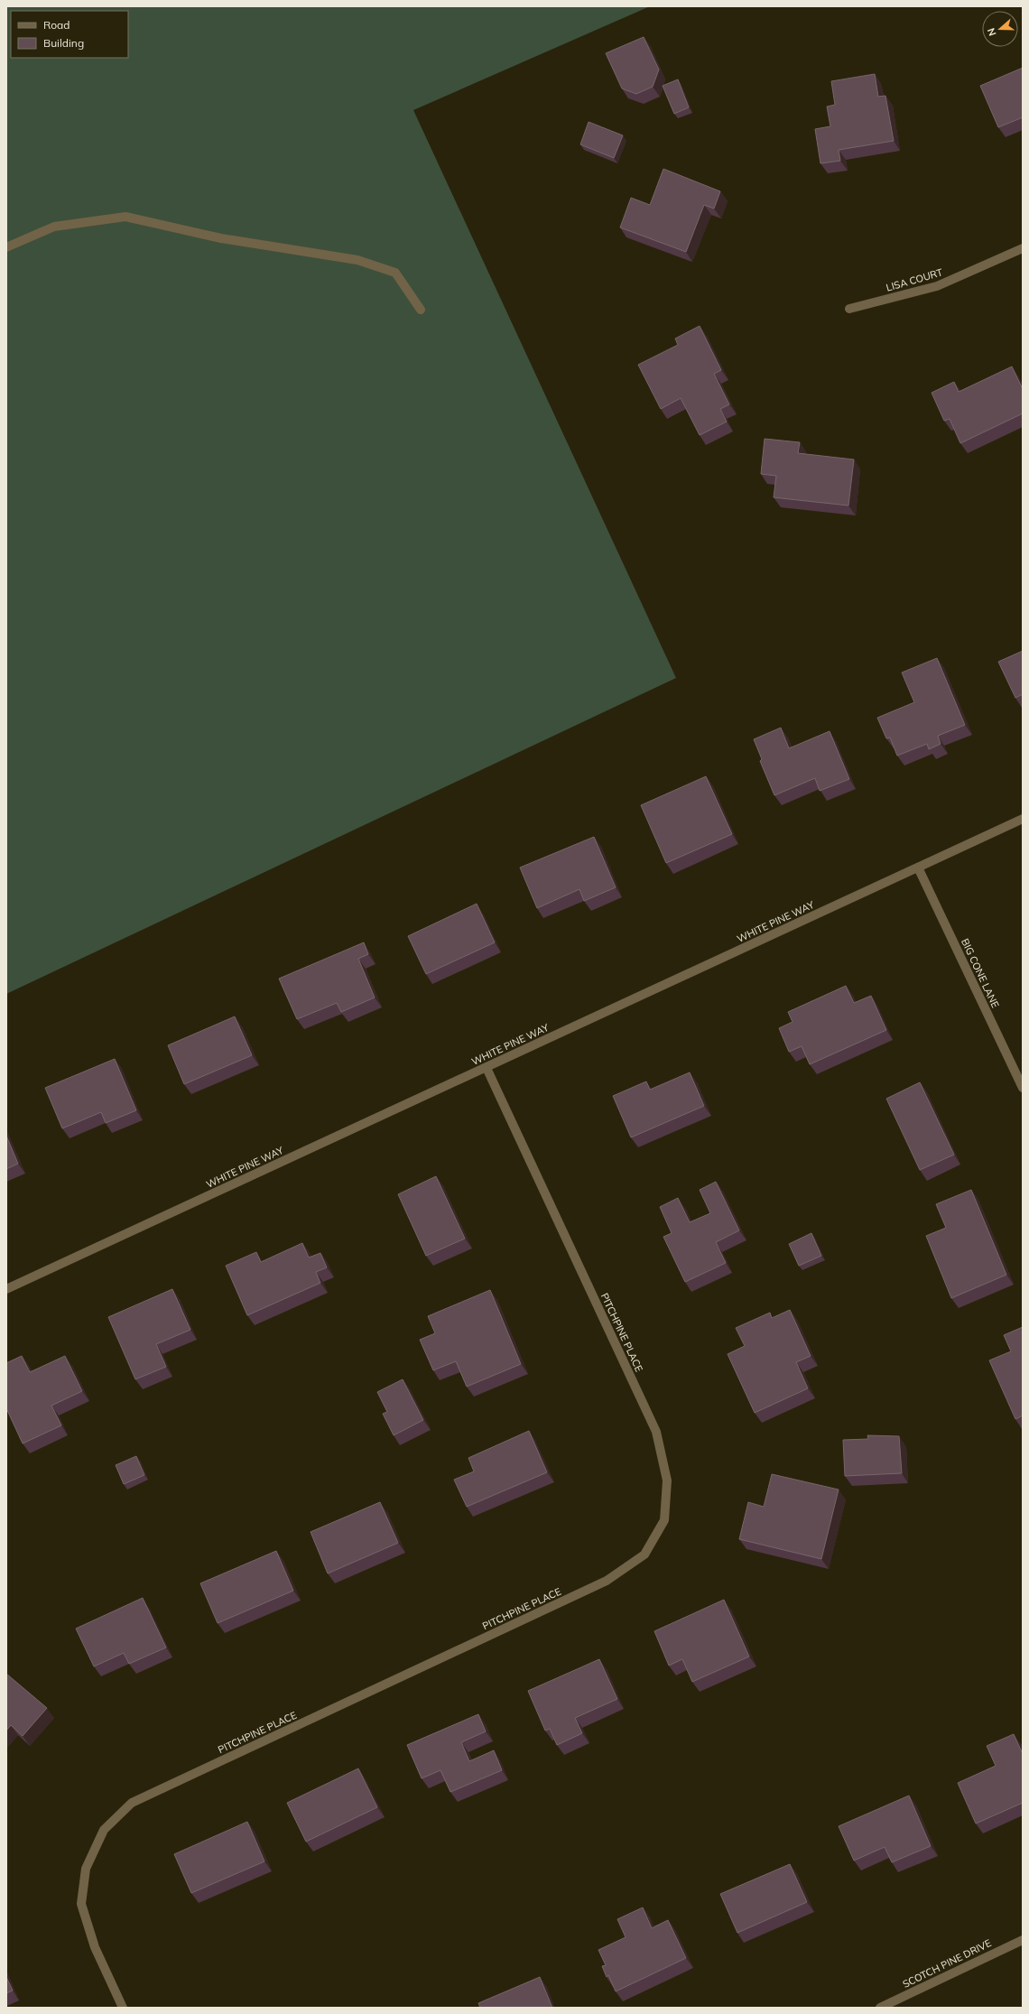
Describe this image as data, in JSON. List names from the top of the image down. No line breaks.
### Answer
{"streets":{"street":["LISA COURT","WHITE PINE WAY","BIG CONE LANE","PITCHPINE PLACE","SCOTCH PINE DRIVE"]},"crossings":[["WHITE PINE WAY","BIG CONE LANE"],["WHITE PINE WAY","PITCHPINE PLACE"]],"legend":["Road","Building"],"north":"left"}
